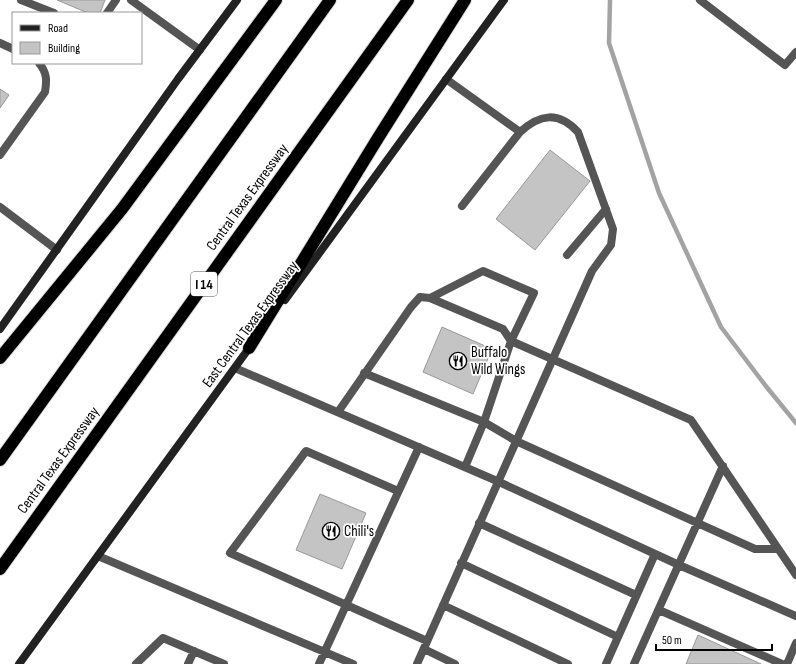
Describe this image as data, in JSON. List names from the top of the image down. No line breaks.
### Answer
{"streets":{"highway":["Central Texas Expressway","I 14"],"main road":["East Central Texas Expressway"]},"places":{"restaurant":["Buffalo Wild Wings","Chili's"]},"legend":["Road","Building"],"scale_bar":"50 m"}
